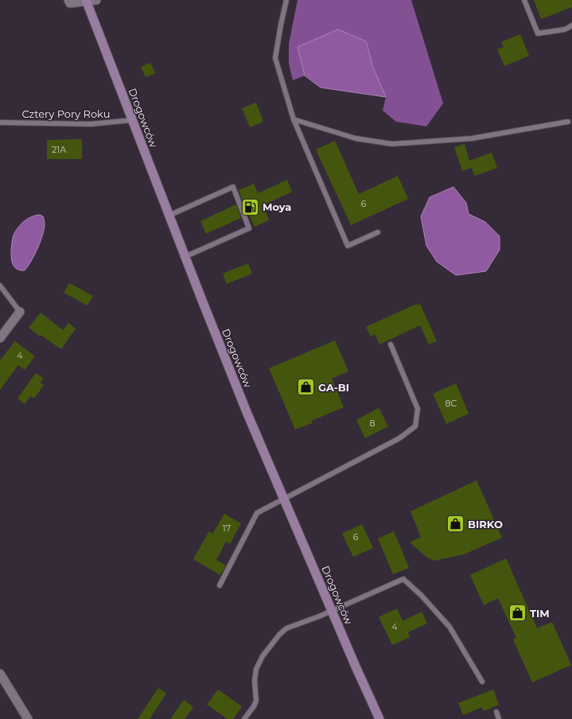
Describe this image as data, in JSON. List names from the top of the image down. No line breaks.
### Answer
{"streets":{"main road":["Drogowców"],"lane":["Cztery Pory Roku"]},"crossings":[["Cztery Pory Roku","Drogowców"]],"places":{"fuel station":["Moya"],"shop":["GA-BI","BIRKO","TIM"]},"house_numbers":["21A","6","4","8C","8","17","6","4"]}
